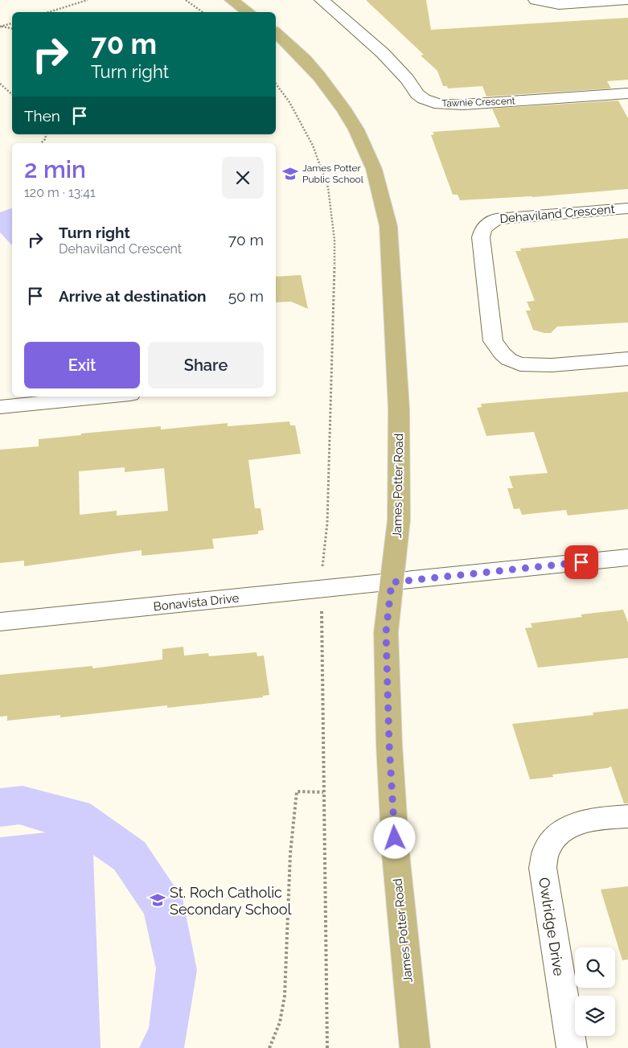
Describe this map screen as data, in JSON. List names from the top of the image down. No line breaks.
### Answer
{"streets":{"main road":["James Potter Road"],"street":["Tawnie Crescent","Dehaviland Crescent","Bonavista Drive","Owlridge Drive"]},"crossings":[["James Potter Road","Bonavista Drive"]],"places":{"school or university":["James Potter Public School","St. Roch Catholic Secondary School"]},"page":{"turn":["70 m","Turn right"],"then":"Then","heading":["2 min","120 m · 13:41"],"list":[{"name":"Turn right","note":"Dehaviland Crescent","value":"70 m"},{"name":"Arrive at destination","value":"50 m"}],"buttons":["Exit","Share"]}}
